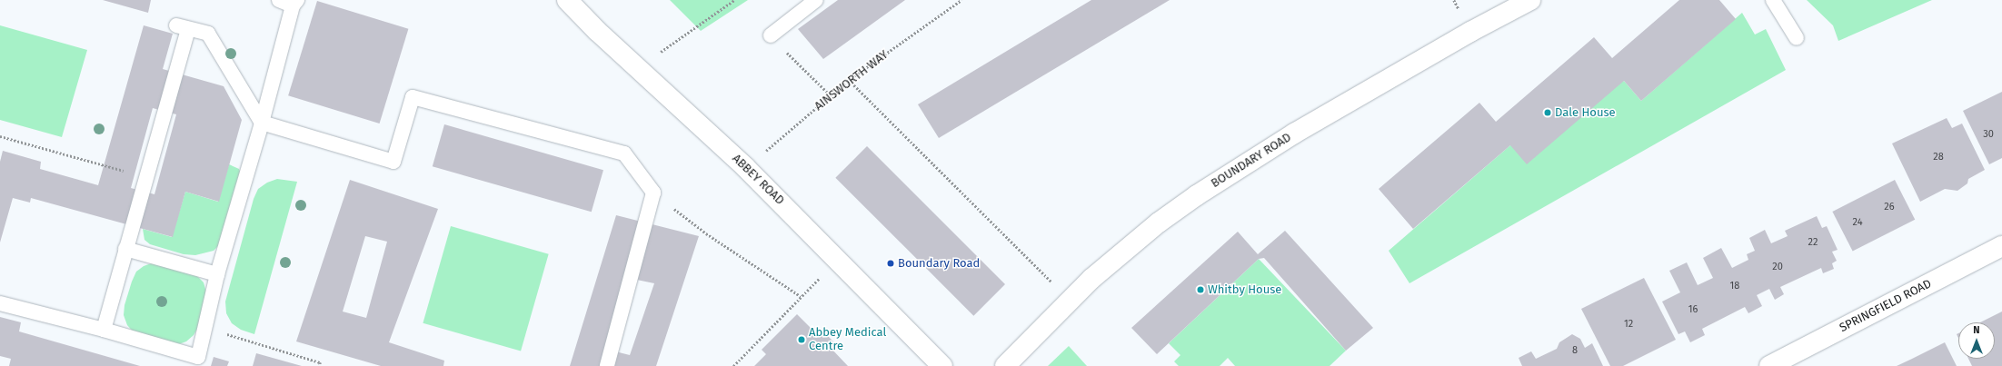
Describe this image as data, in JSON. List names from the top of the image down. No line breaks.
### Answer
{"streets":{"street":["BOUNDARY ROAD","ABBEY ROAD","SPRINGFIELD ROAD"],"path":["AINSWORTH WAY"]},"crossings":[["AINSWORTH WAY","ABBEY ROAD"]],"places":["Dale House","Boundary Road","Whitby House","Abbey Medical Centre"],"house_numbers":["30","28","26","24","22","20","18","16","12","8"],"north":"top"}
